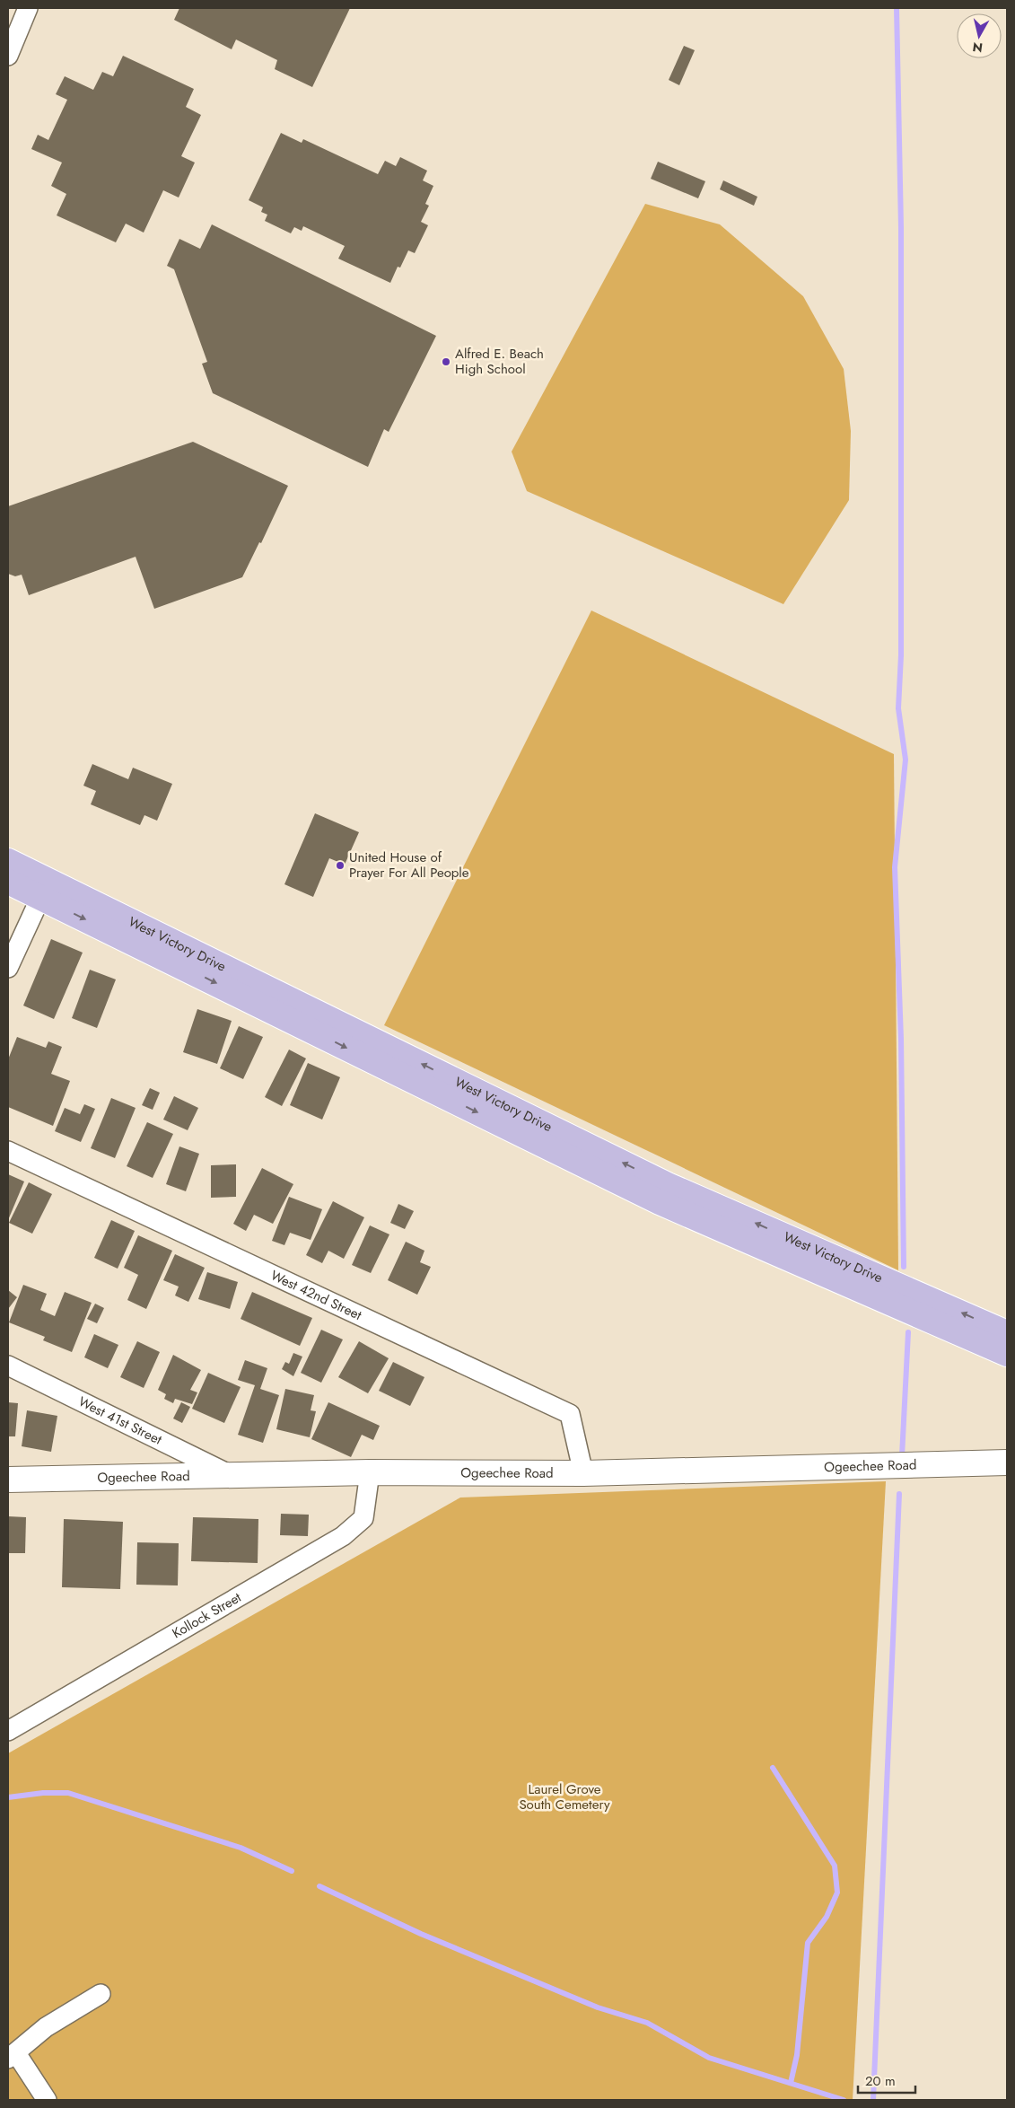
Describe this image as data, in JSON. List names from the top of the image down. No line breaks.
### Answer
{"streets":{"main road":["West Victory Drive"],"street":["West 42nd Street","West 41st Street","Ogeechee Road","Kollock Street"]},"crossings":[["West 42nd Street","Ogeechee Road"],["West 41st Street","Ogeechee Road"],["Ogeechee Road","Kollock Street"]],"parks":["Laurel Grove South Cemetery"],"places":["Alfred E. Beach High School","United House of Prayer For All People"],"scale_bar":"20 m","north":"bottom"}
